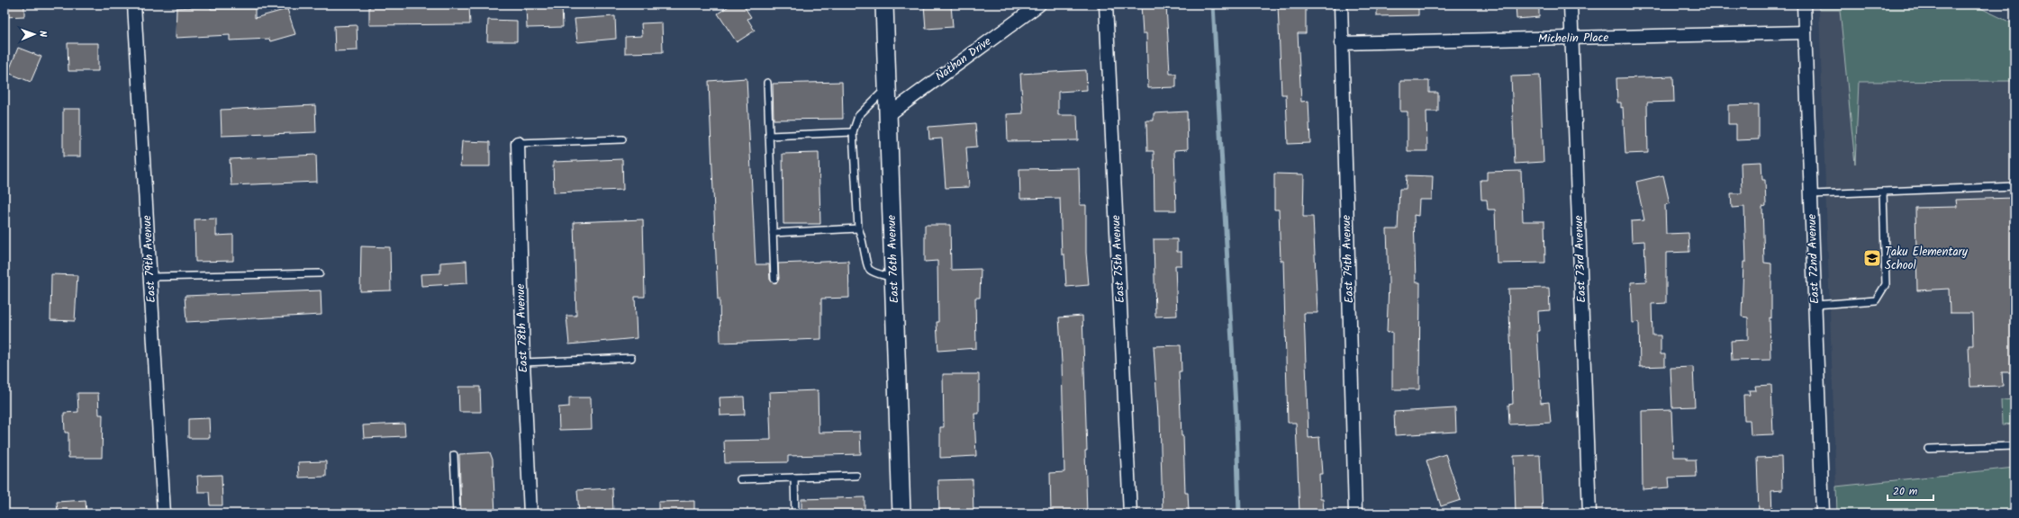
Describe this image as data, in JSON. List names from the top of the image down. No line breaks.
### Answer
{"streets":{"street":["Michelin Place","Nathan Drive","East 79th Avenue","East 76th Avenue","East 75th Avenue","East 74th Avenue","East 73rd Avenue","East 72nd Avenue","East 78th Avenue"]},"crossings":[["Michelin Place","East 74th Avenue"],["Michelin Place","East 73rd Avenue"],["Michelin Place","East 72nd Avenue"],["Nathan Drive","East 76th Avenue"]],"places":{"school or university":["Taku Elementary School"]},"scale_bar":"20 m","north":"right"}
